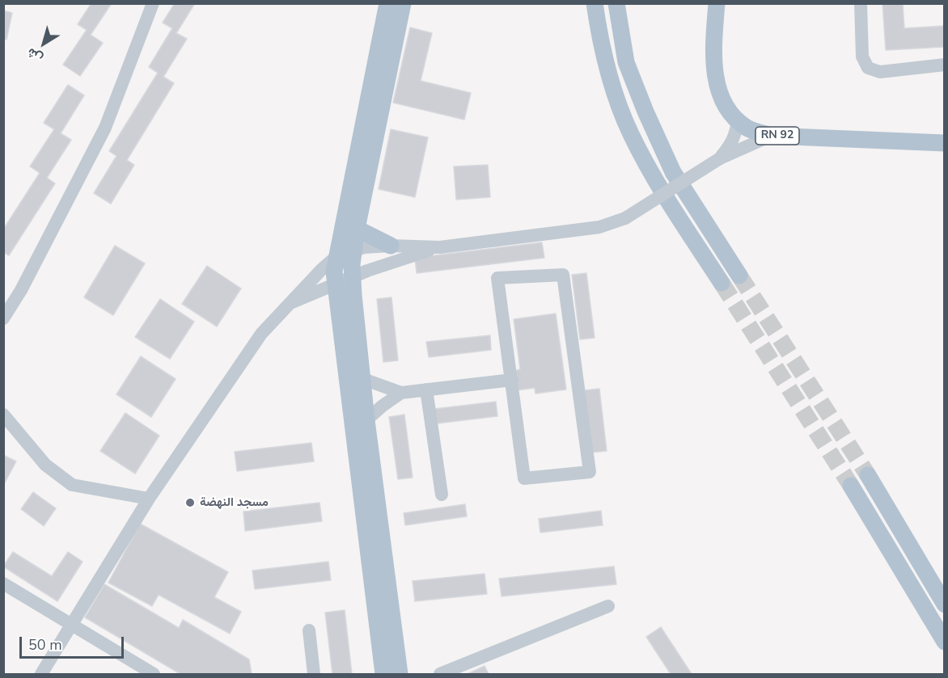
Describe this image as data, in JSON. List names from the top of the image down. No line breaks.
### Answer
{"streets":{"main road":["RN 92"]},"places":["مسجد النهضة"],"scale_bar":"50 m","north":"bottom left"}
